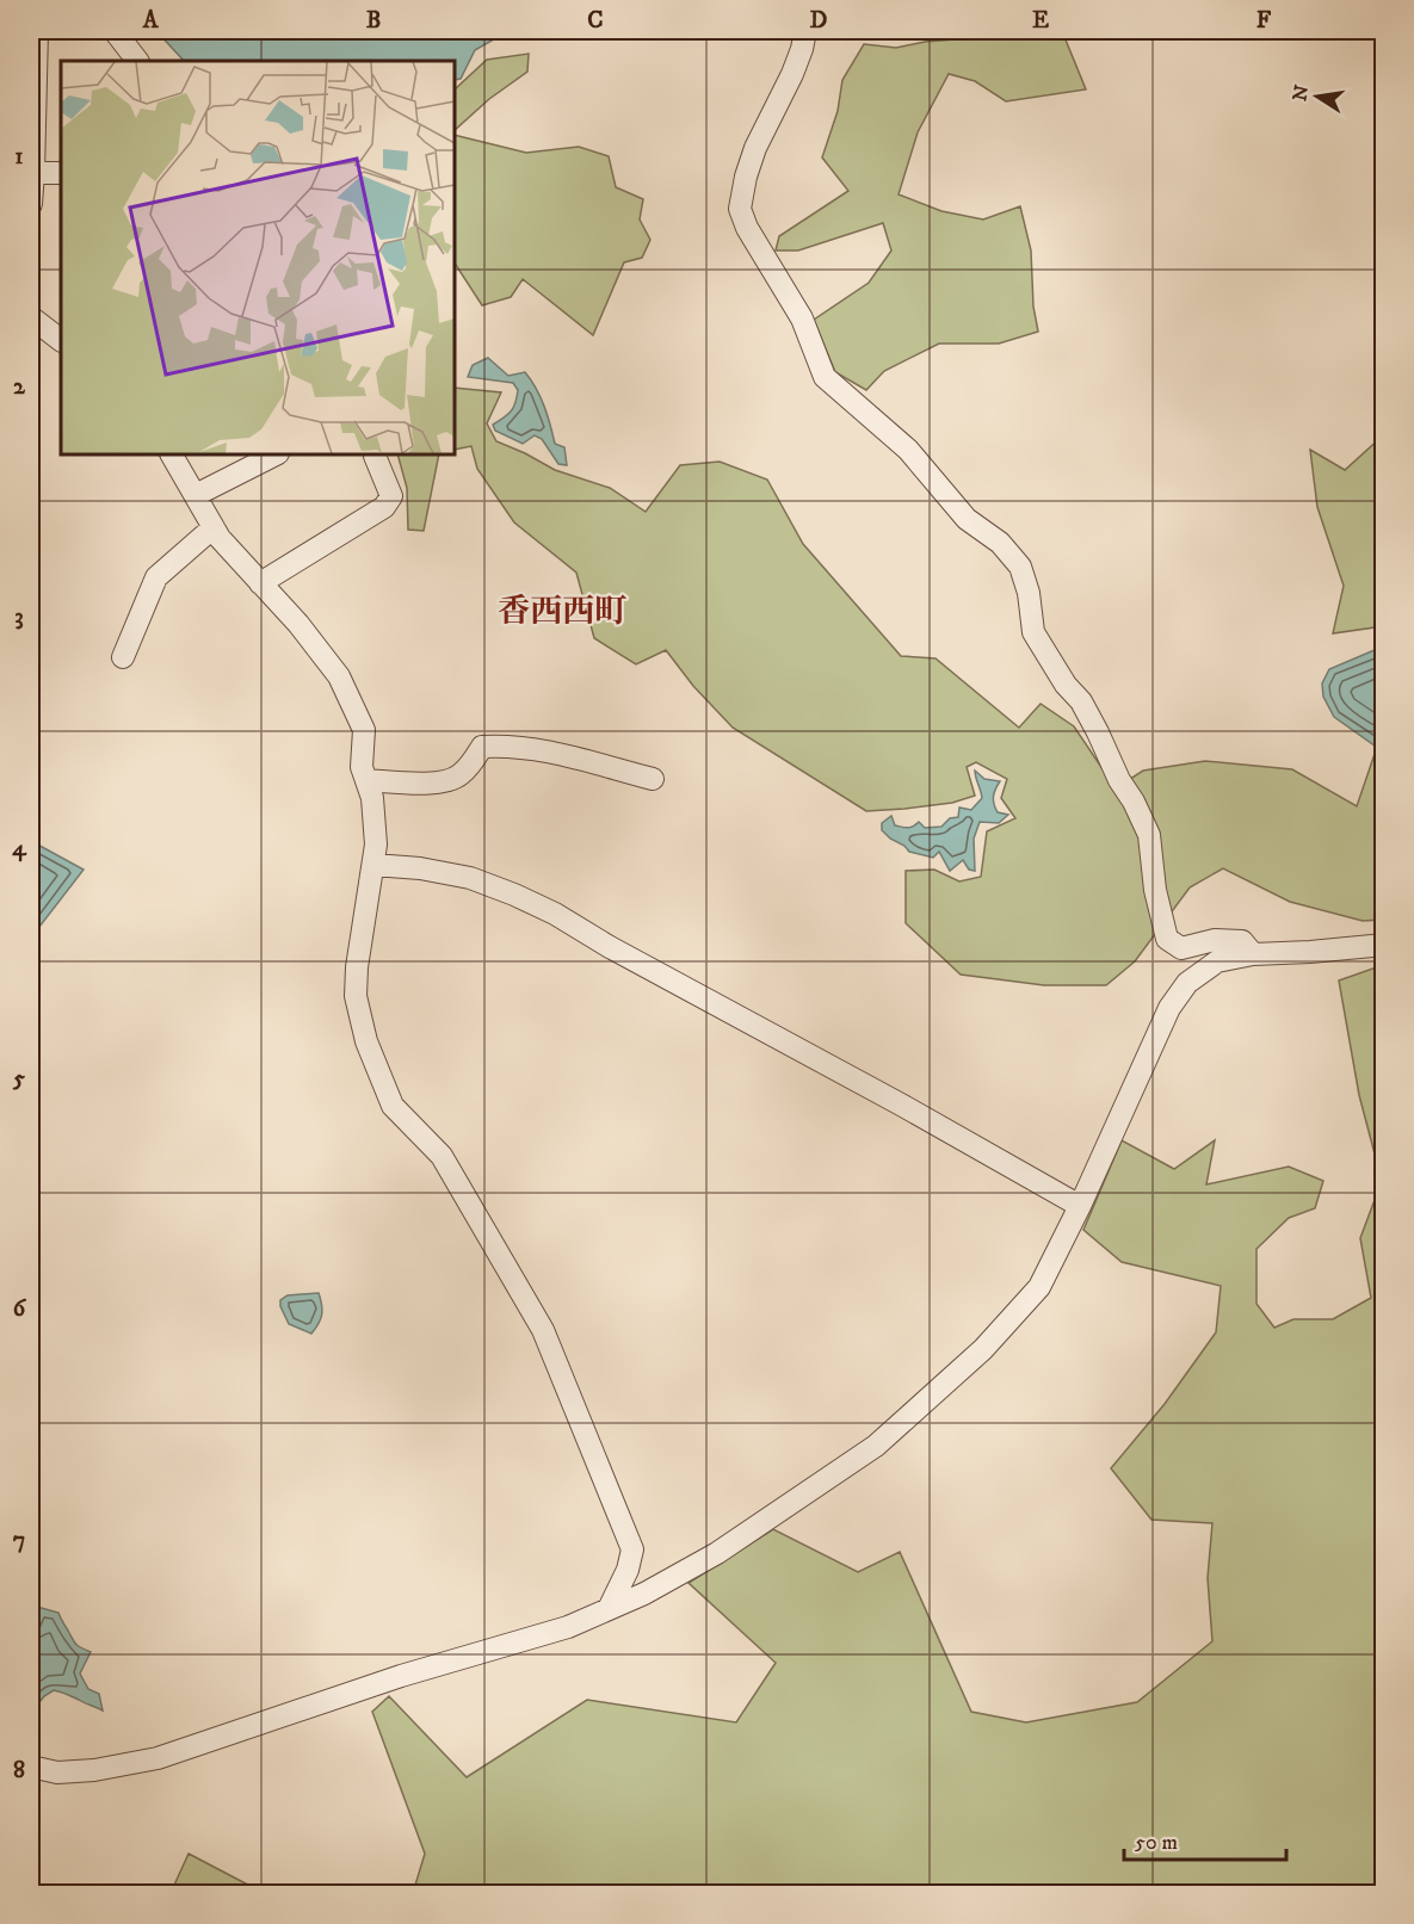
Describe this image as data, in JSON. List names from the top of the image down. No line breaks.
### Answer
{"districts":["香西西町"],"scale_bar":"50 m","north":"left","grid":{"columns":["A","B","C","D","E","F"],"rows":["1","2","3","4","5","6","7","8"]}}
